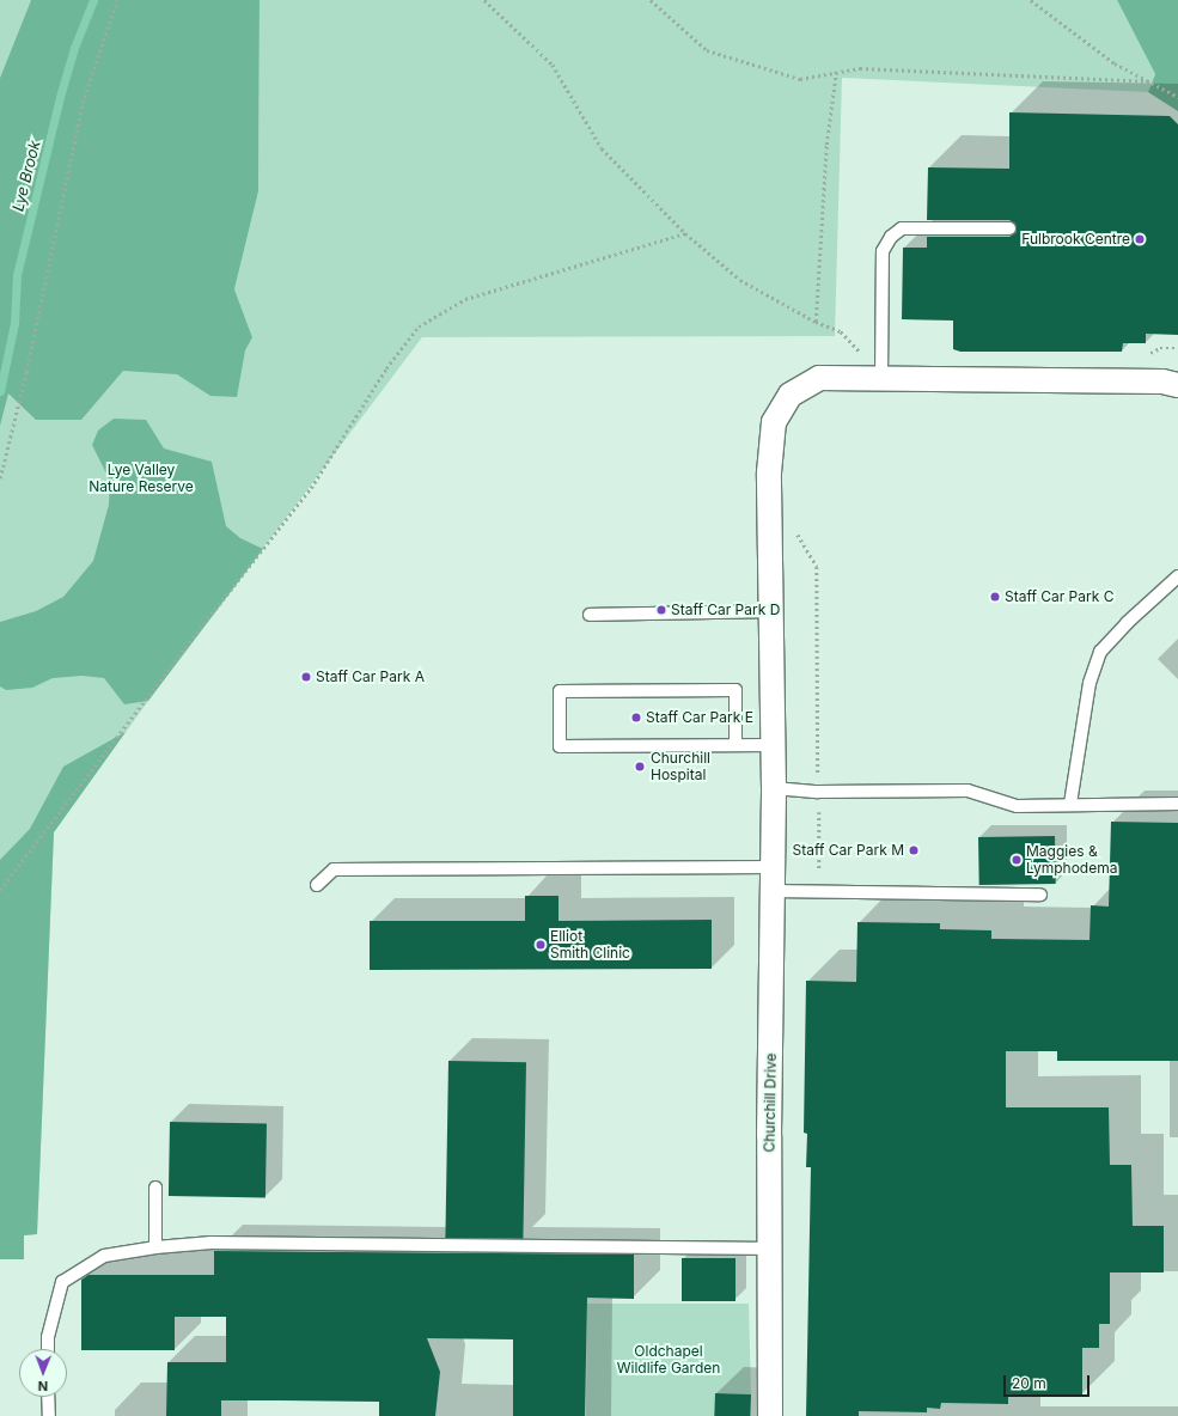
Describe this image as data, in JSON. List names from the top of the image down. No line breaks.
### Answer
{"streets":{"street":["Churchill Drive"]},"water":["Lye Brook"],"parks":["Lye Valley Nature Reserve","Oldchapel Wildlife Garden"],"places":["Fulbrook Centre","Staff Car Park C","Staff Car Park D","Staff Car Park A","Staff Car Park E","Churchill Hospital","Staff Car Park M","Maggies & Lymphodema","Elliot Smith Clinic"],"scale_bar":"20 m","north":"bottom"}
